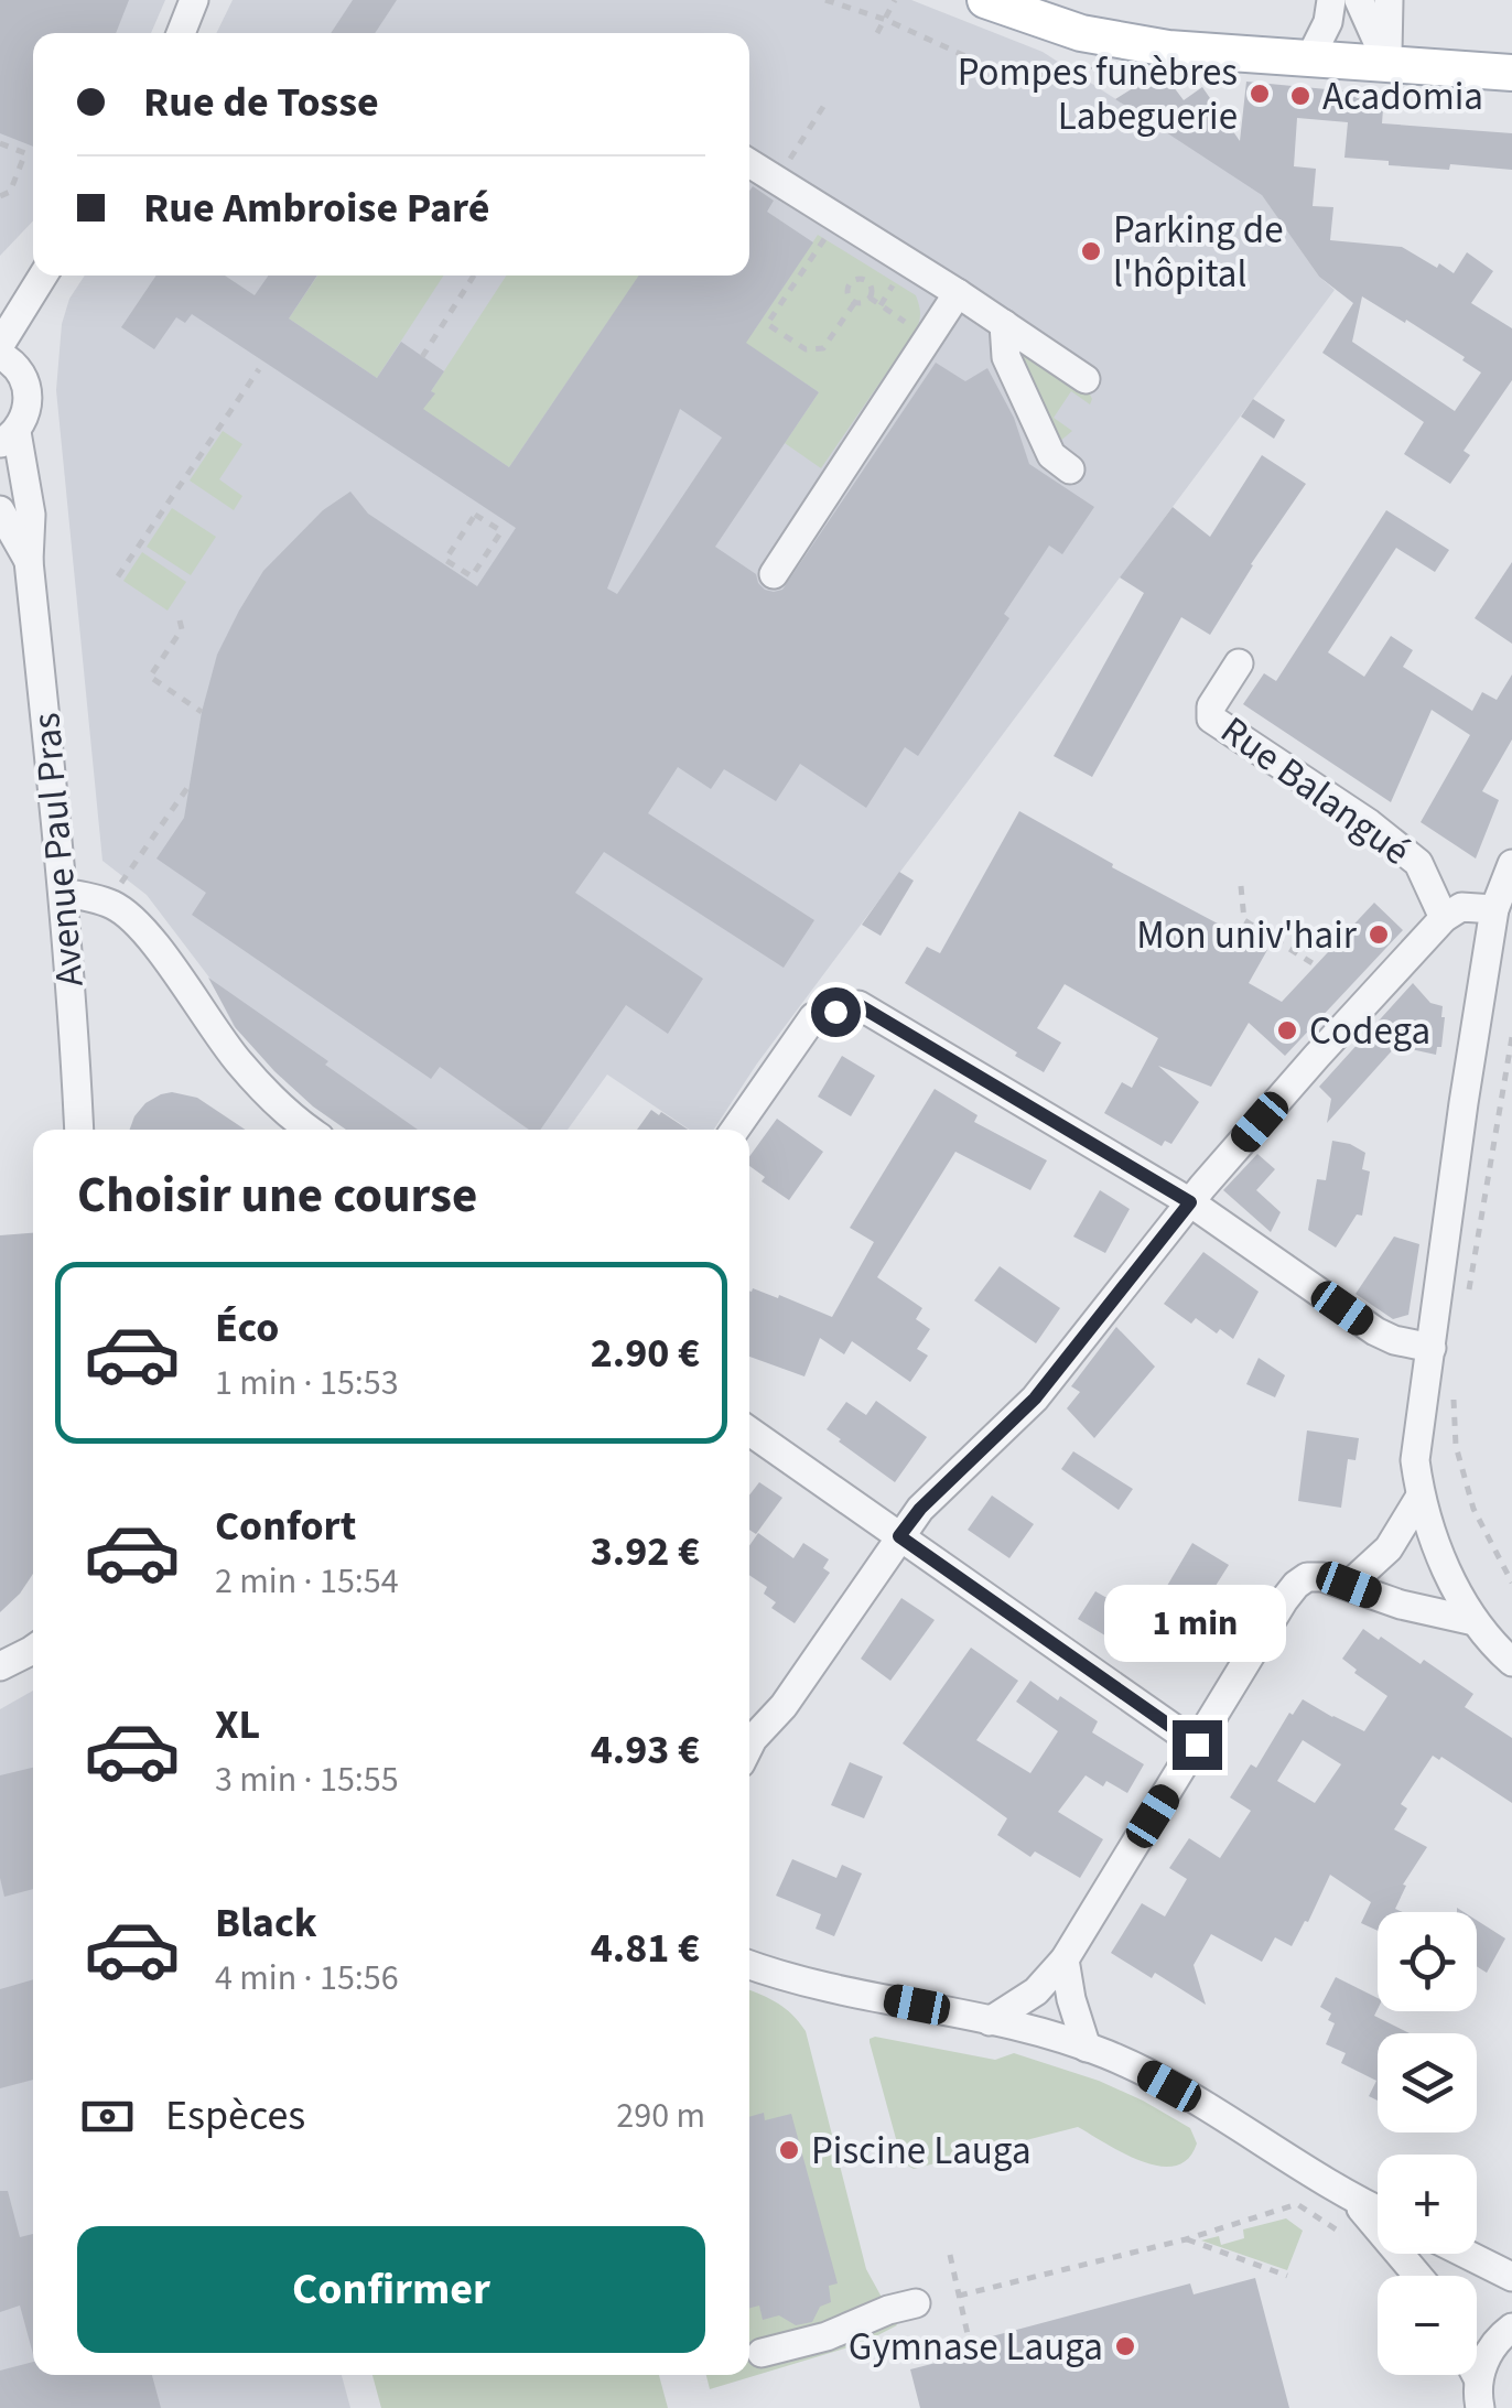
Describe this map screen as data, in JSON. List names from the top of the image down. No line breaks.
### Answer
{"streets":{"street":["Rue Balangué","Avenue Paul Pras"]},"places":["Pompes funèbres Labeguerie","Acadomia","Parking de l'hôpital","Mon univ'hair","Codega","Piscine Lauga","Gymnase Lauga"],"page":{"banner":["Rue de Tosse","Rue Ambroise Paré"],"heading":"Choisir une course","list":[{"name":"Éco","note":"1 min · 15:53","value":"2.90 €"},{"name":"Confort","note":"2 min · 15:54","value":"3.92 €"},{"name":"XL","note":"3 min · 15:55","value":"4.93 €"},{"name":"Black","note":"4 min · 15:56","value":"4.81 €"}],"bubble":"1 min","map_buttons":["+","−"],"pay":["Espèces","290 m"],"buttons":"Confirmer"}}
